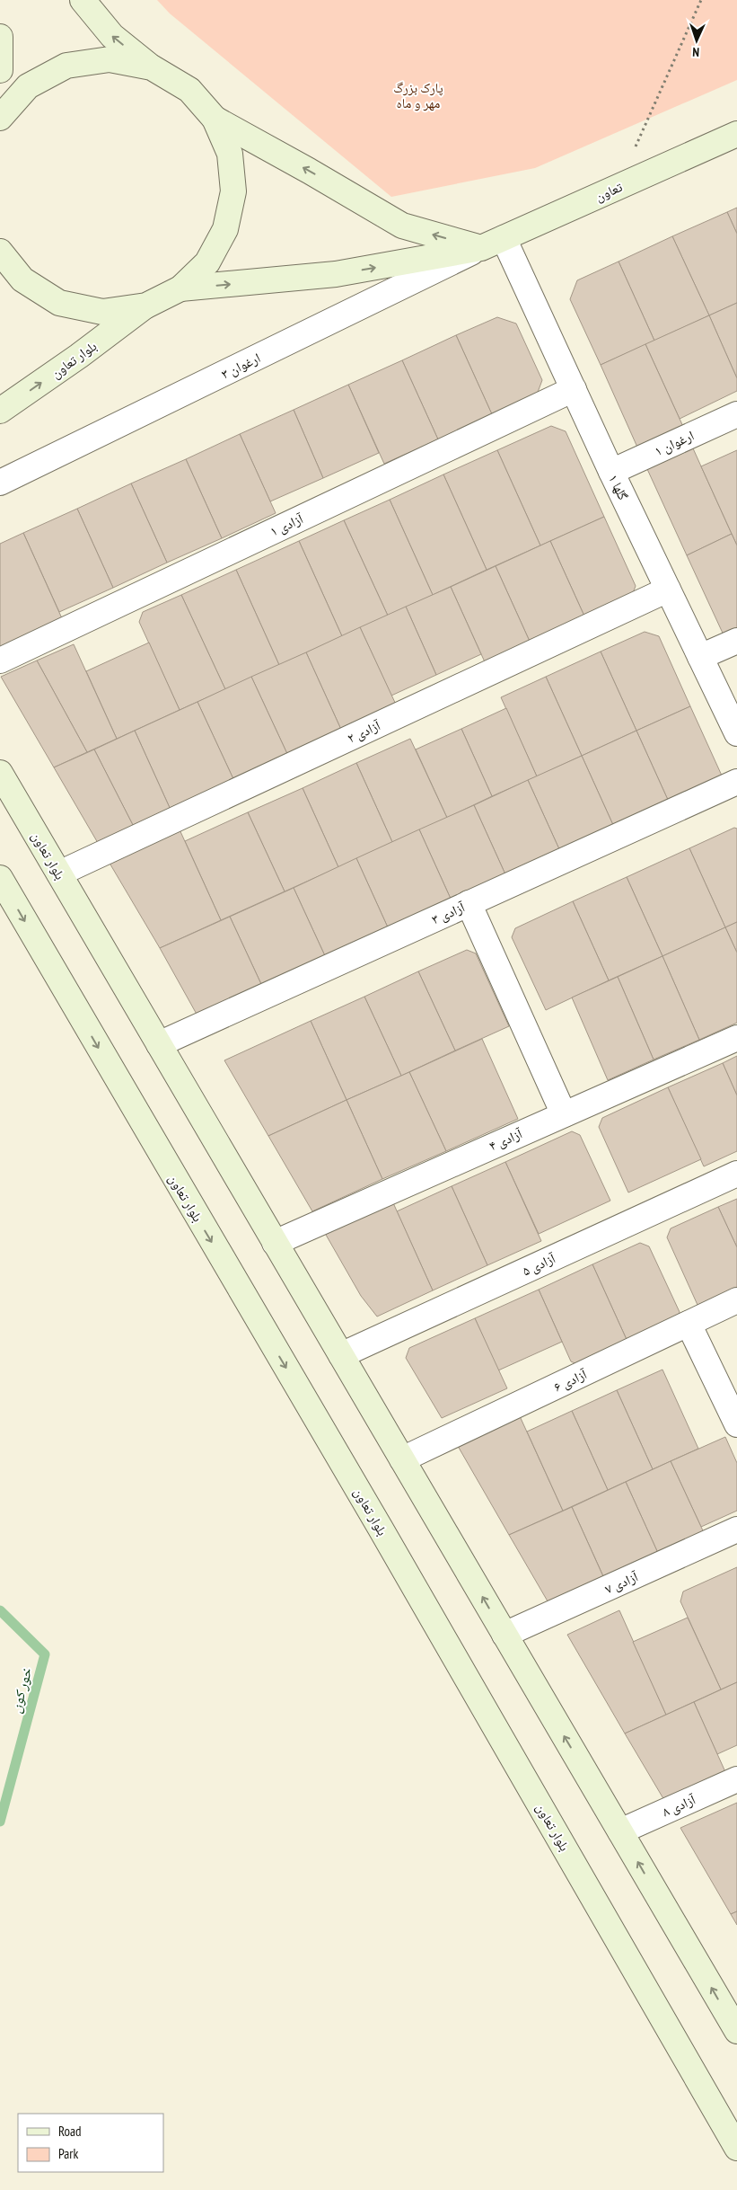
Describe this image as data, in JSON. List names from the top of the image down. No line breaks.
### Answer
{"streets":{"street":["تعاون","بلوار تعاون","ارغوان ۳","ارغوان ۱","گلها ۱","آزادی ۱","آزادی ۲","آزادی ۳","آزادی ۴","آزادی ۵","آزادی ۶","آزادی ۷","آزادی ۸"]},"crossings":[["تعاون","ارغوان ۳"],["تعاون","گلها ۱"],["بلوار تعاون","آزادی ۲"],["بلوار تعاون","آزادی ۳"],["بلوار تعاون","آزادی ۴"],["بلوار تعاون","آزادی ۵"],["بلوار تعاون","آزادی ۶"],["بلوار تعاون","آزادی ۷"],["بلوار تعاون","آزادی ۸"],["ارغوان ۱","گلها ۱"],["گلها ۱","آزادی ۱"],["گلها ۱","آزادی ۲"]],"one_way":["تعاون"],"water":["خور کون"],"parks":["پارک بزرگ مهر و ماه"],"legend":["Road","Park"],"north":"bottom"}
